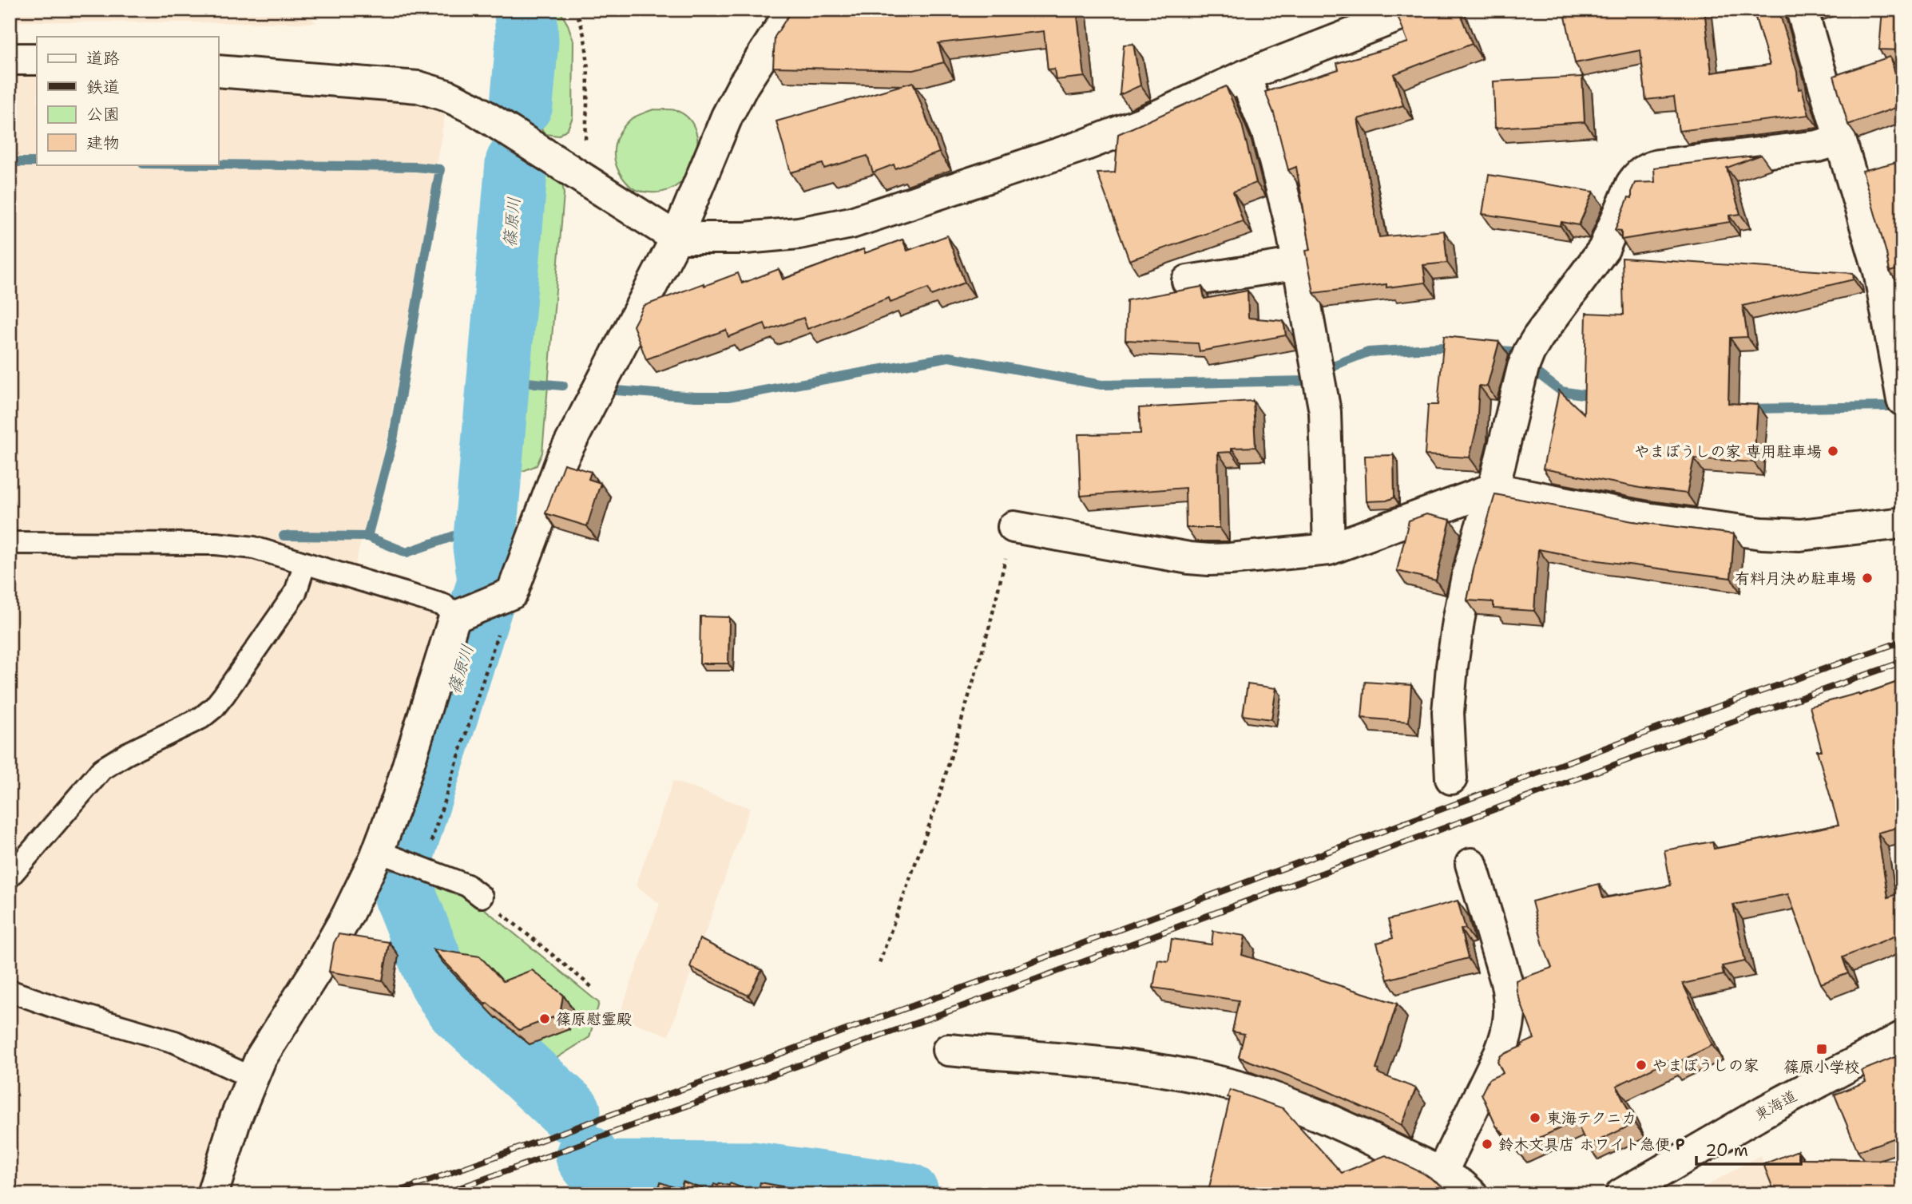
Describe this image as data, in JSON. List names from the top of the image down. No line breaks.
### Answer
{"streets":{"street":["東海道"]},"water":["篠原川"],"places":{"other":["やまぼうしの家 専用駐車場","有料月決め駐車場","篠原慰霊殿","やまぼうしの家","東海テクニカ","鈴木文具店 ホワイト急便 P"],"transit":["篠原小学校"]},"legend":["道路","鉄道","公園","建物"],"scale_bar":"20 m"}
